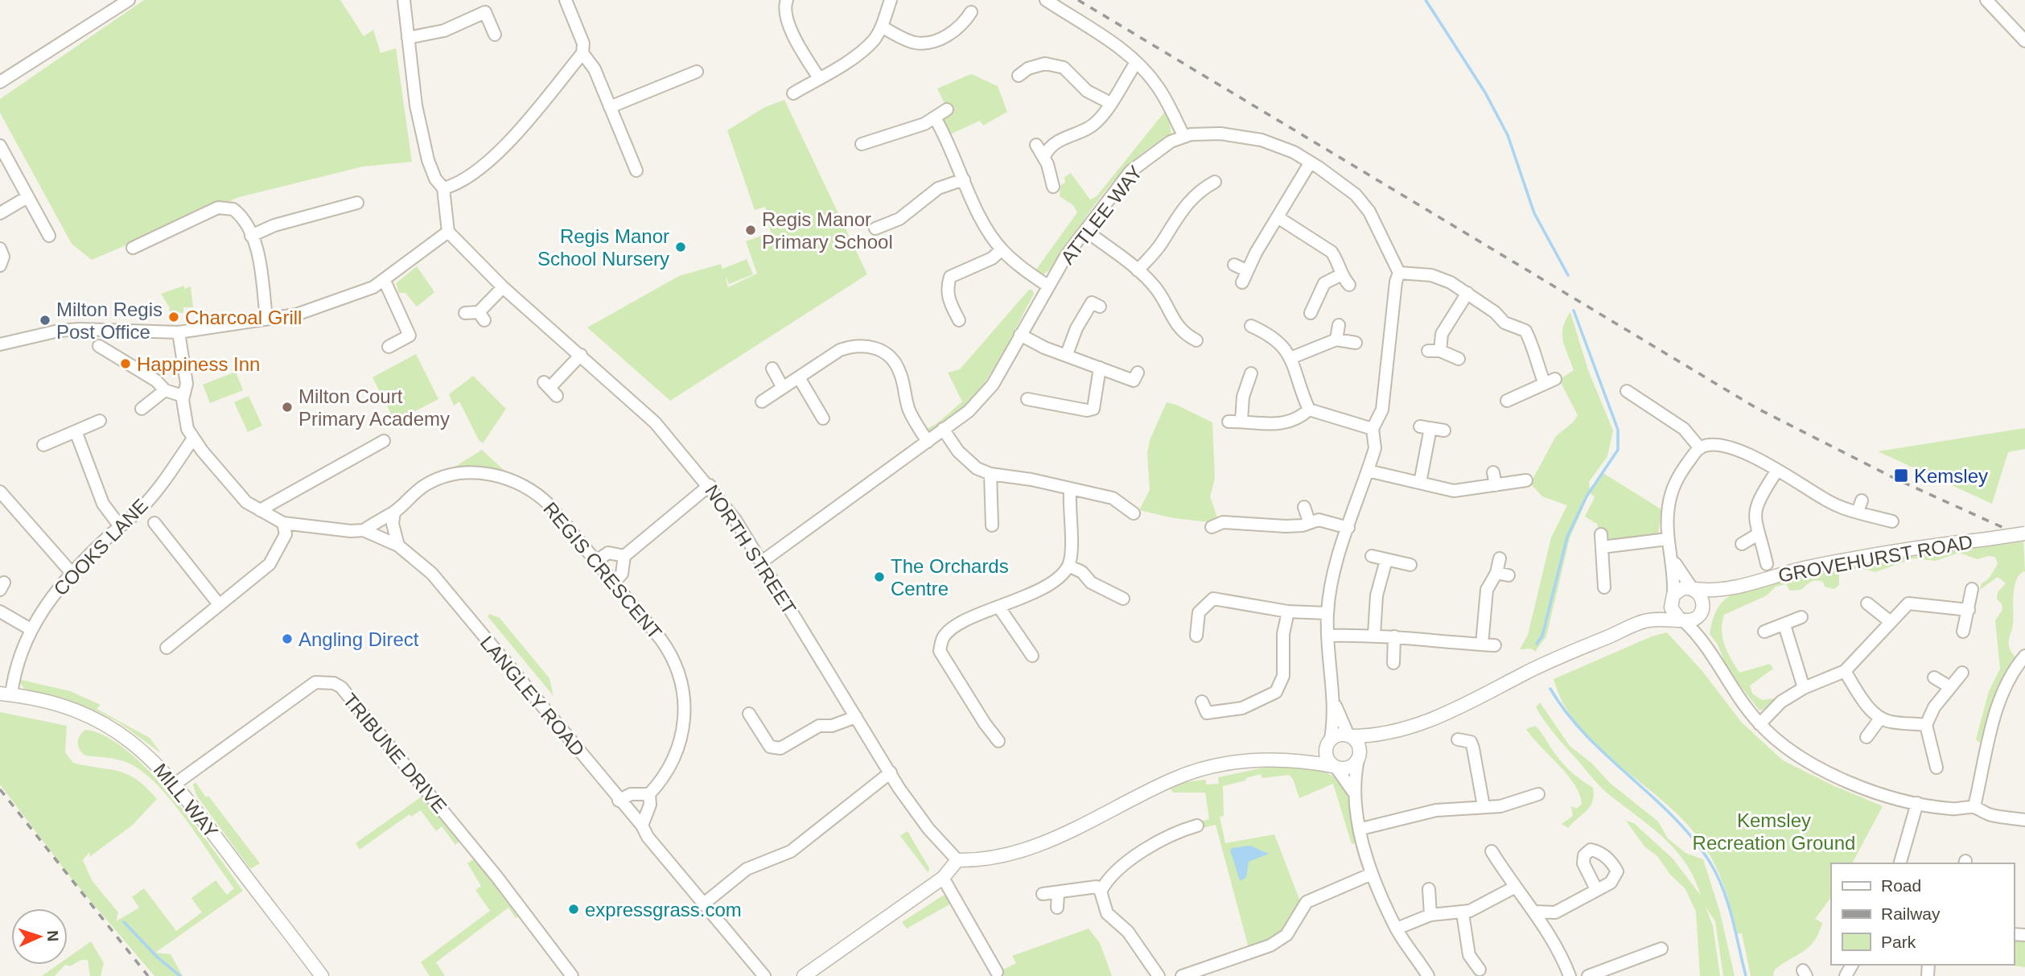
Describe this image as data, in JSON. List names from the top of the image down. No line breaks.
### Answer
{"streets":{"street":["ATTLEE WAY","COOKS LANE","NORTH STREET","GROVEHURST ROAD","REGIS CRESCENT","LANGLEY ROAD","TRIBUNE DRIVE","MILL WAY"]},"crossings":[["ATTLEE WAY","NORTH STREET"],["COOKS LANE","LANGLEY ROAD"],["COOKS LANE","MILL WAY"],["REGIS CRESCENT","LANGLEY ROAD"],["TRIBUNE DRIVE","MILL WAY"]],"parks":["Kemsley Recreation Ground"],"places":{"other":["Regis Manor Primary School","Regis Manor School Nursery","Charcoal Grill","Milton Regis Post Office","Happiness Inn","Milton Court Primary Academy","The Orchards Centre","Angling Direct","expressgrass.com"],"transit":["Kemsley"]},"legend":["Road","Railway","Park"],"north":"right"}
